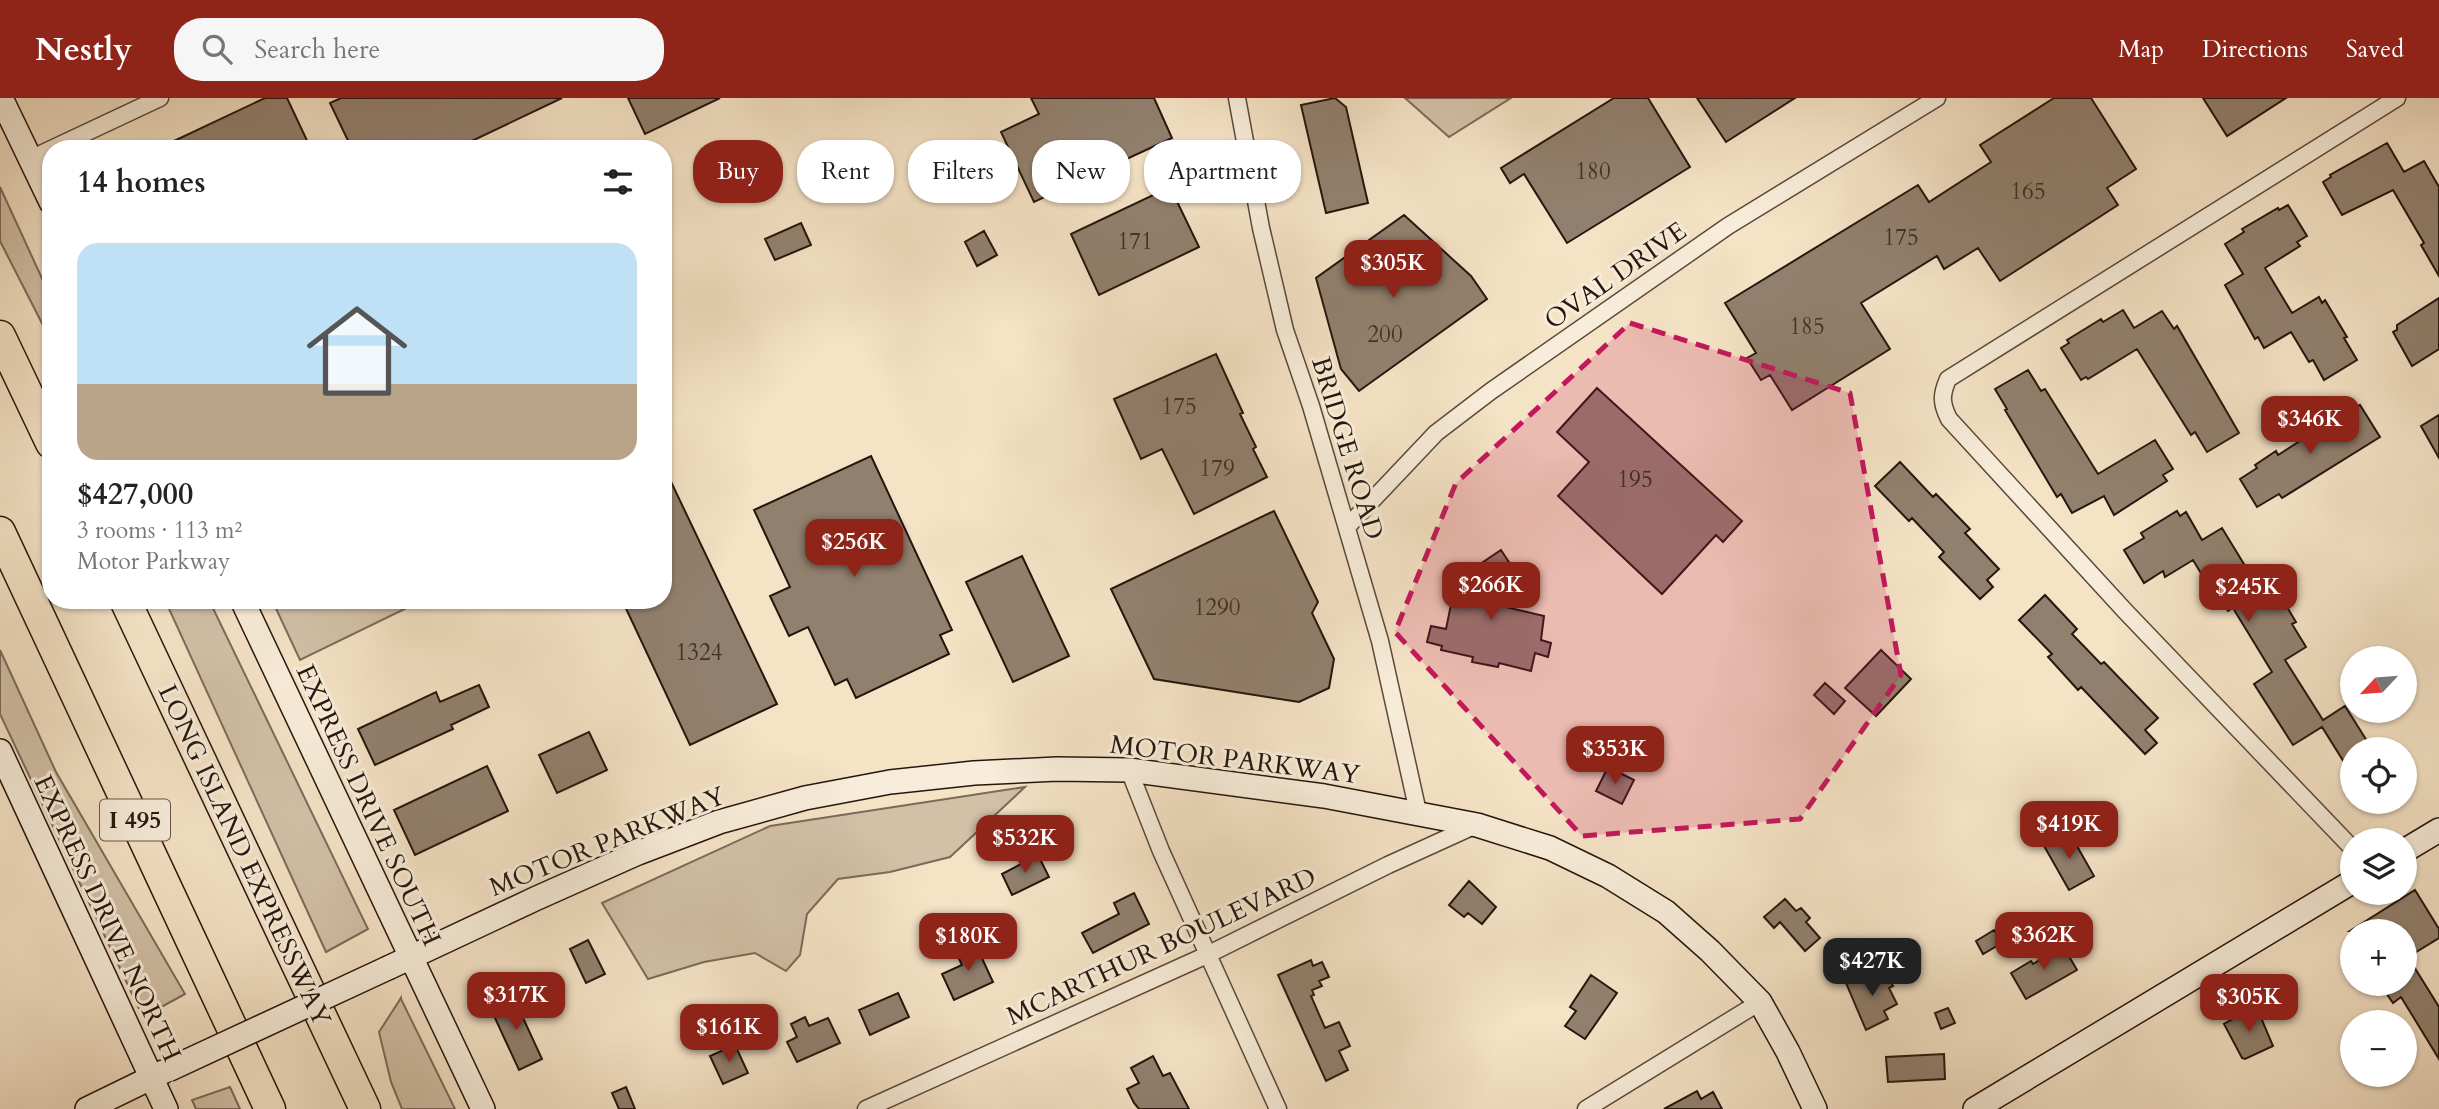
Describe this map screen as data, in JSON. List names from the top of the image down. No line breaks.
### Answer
{"streets":{"highway":["I 495","LONG ISLAND EXPRESSWAY"],"main road":["MOTOR PARKWAY","EXPRESS DRIVE SOUTH","EXPRESS DRIVE NORTH"],"street":["OVAL DRIVE","BRIDGE ROAD","MCARTHUR BOULEVARD"]},"crossings":[["OVAL DRIVE","BRIDGE ROAD"],["BRIDGE ROAD","MOTOR PARKWAY"],["MOTOR PARKWAY","EXPRESS DRIVE SOUTH"],["MOTOR PARKWAY","EXPRESS DRIVE NORTH"],["MOTOR PARKWAY","MCARTHUR BOULEVARD"]],"house_numbers":["180","165","175","171","185","200","175","179","195","1290","1324"],"north":"bottom left","page":{"header":"Nestly","search":"Search here","nav":["Map","Directions","Saved"],"chip":["Buy","Rent","Filters","New","Apartment"],"heading":"14 homes","list":[{"name":"$427,000","note":"3 rooms · 113 m² · Motor Parkway"}],"price":["$305K","$346K","$256K","$266K","$245K","$353K","$419K","$532K","$362K","$180K","$427K","$317K","$305K","$161K"],"map_buttons":["+","−"]}}
